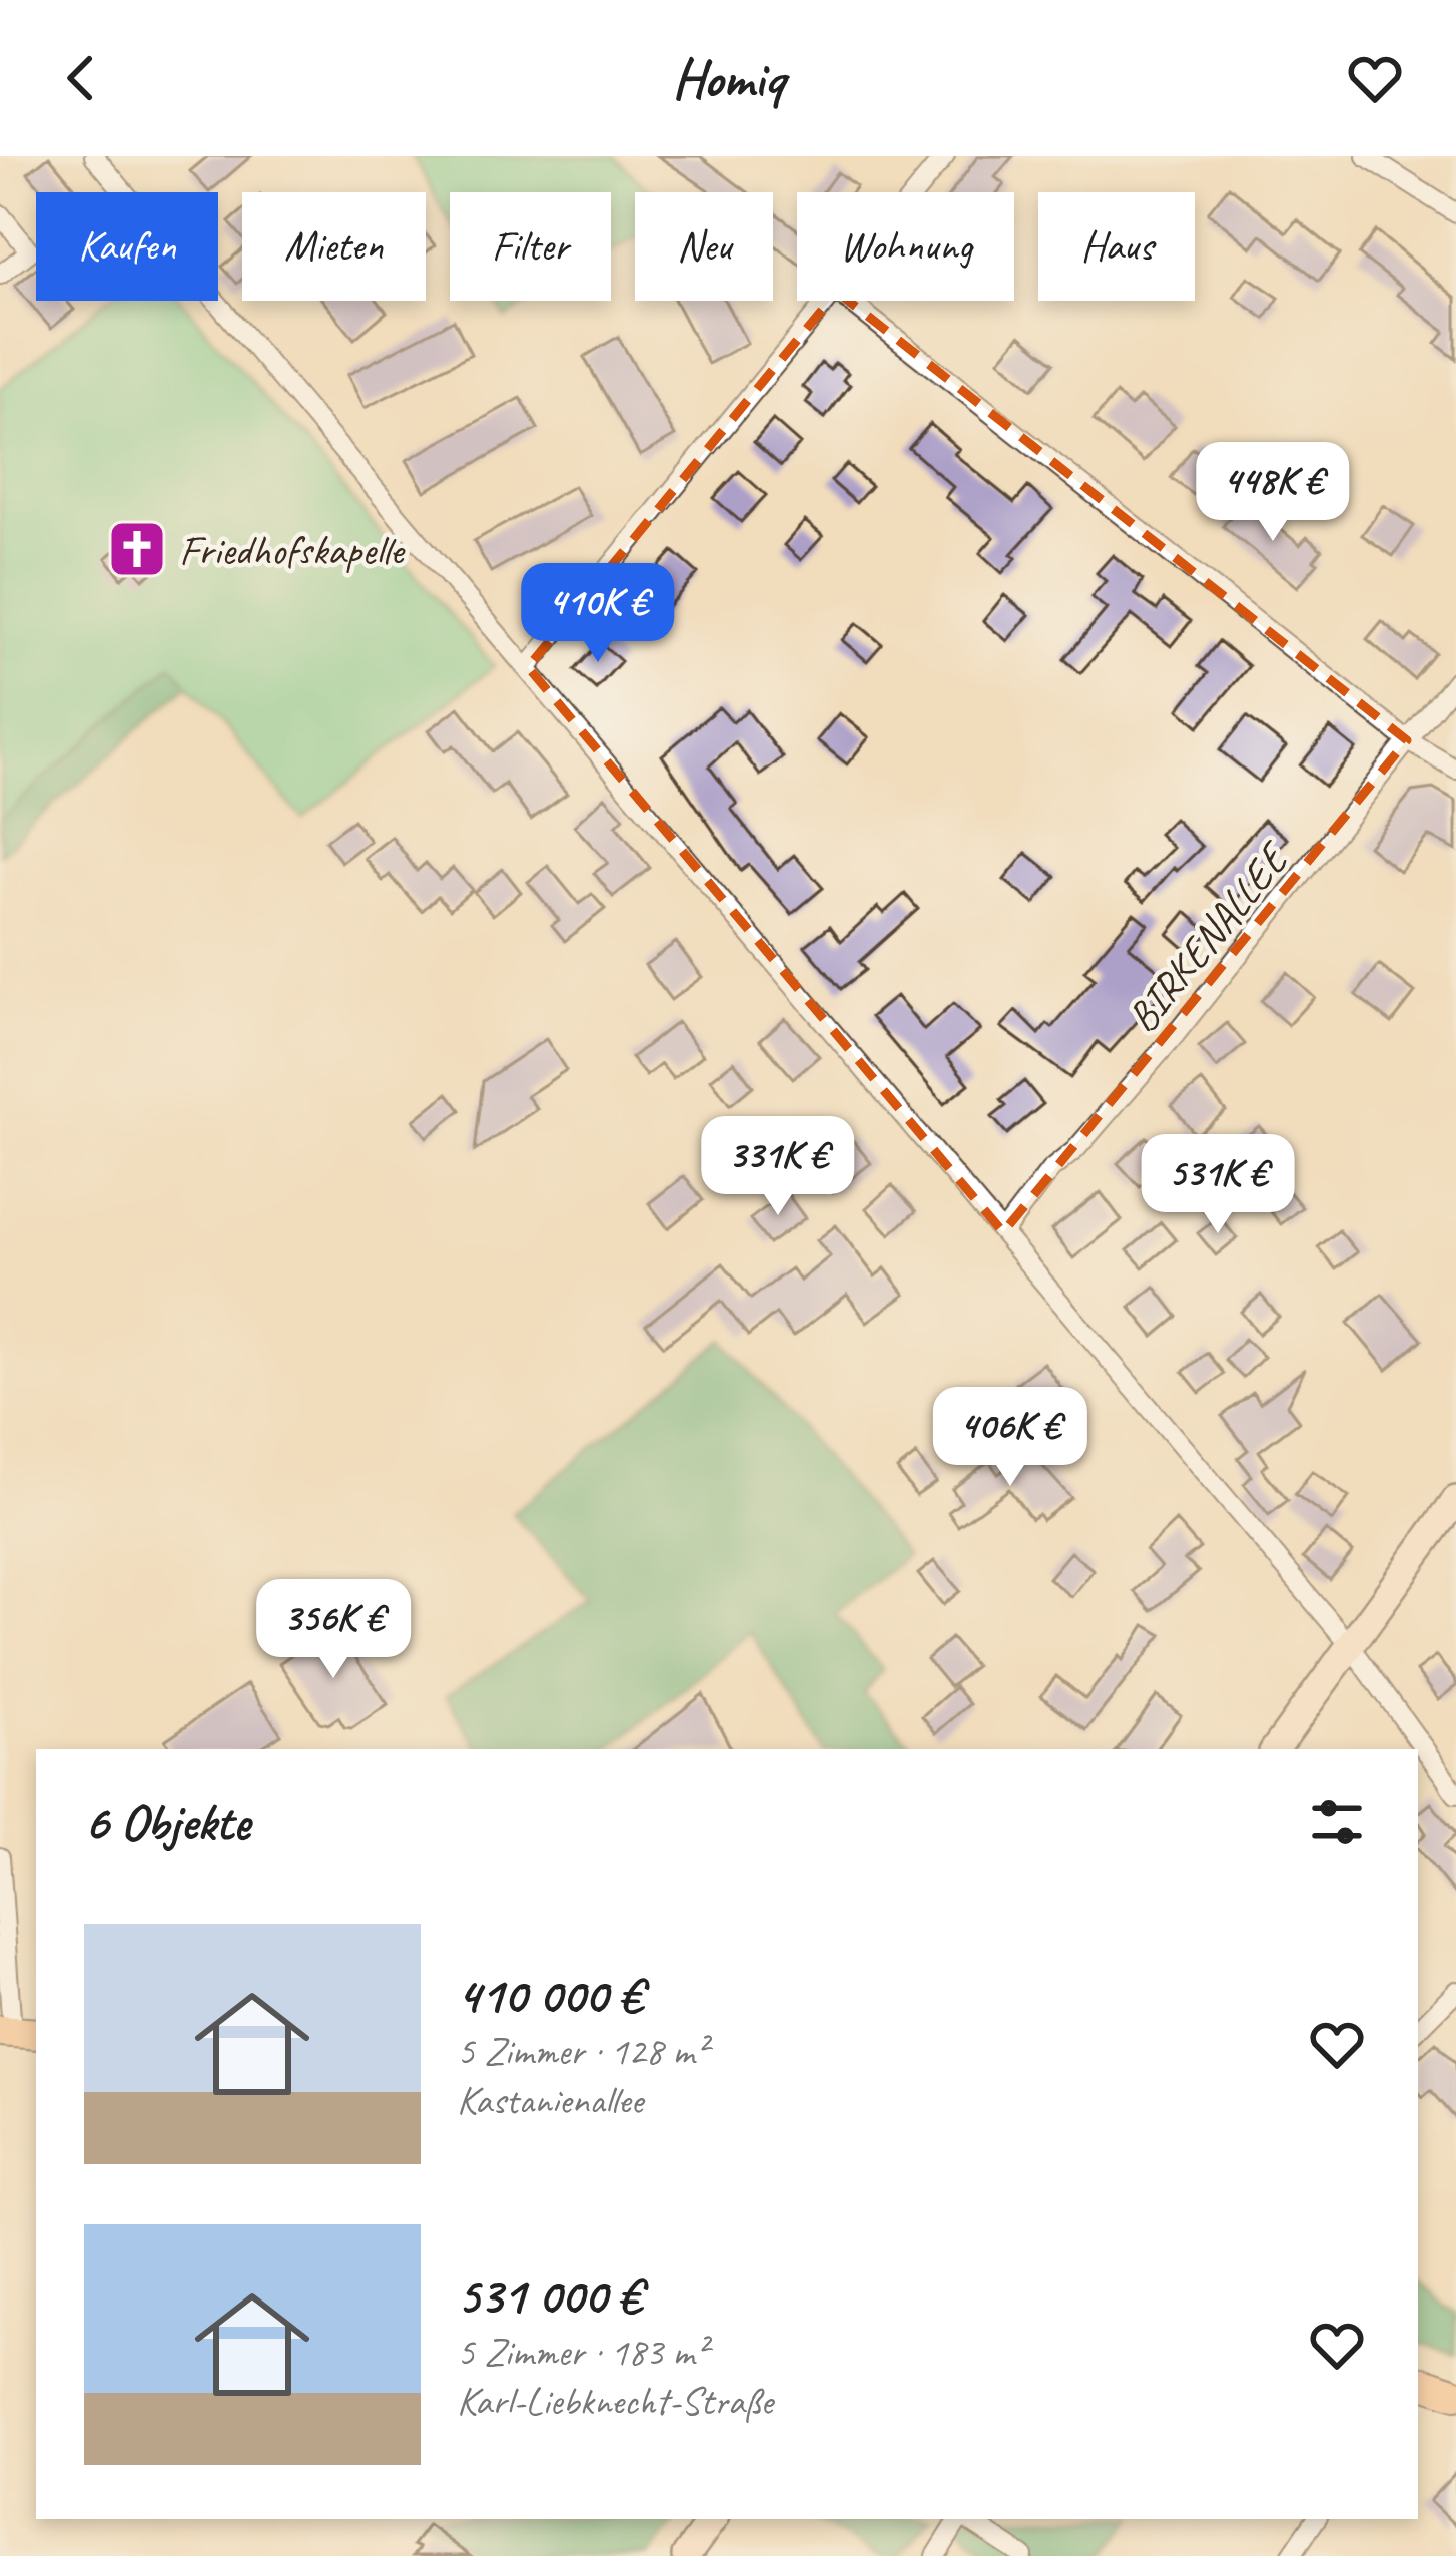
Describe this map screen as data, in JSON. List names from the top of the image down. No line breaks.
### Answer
{"streets":{"street":["BIRKENALLEE"]},"places":{"church":["Friedhofskapelle"]},"page":{"header":"Homiq","chip":["Kaufen","Mieten","Filter","Neu","Wohnung","Haus"],"price":["448K €","410K €","331K €","531K €","406K €","356K €"],"heading":"6 Objekte","list":[{"name":"410 000 €","note":"5 Zimmer · 128 m² · Kastanienallee"},{"name":"531 000 €","note":"5 Zimmer · 183 m² · Karl-Liebknecht-Straße"}]}}
